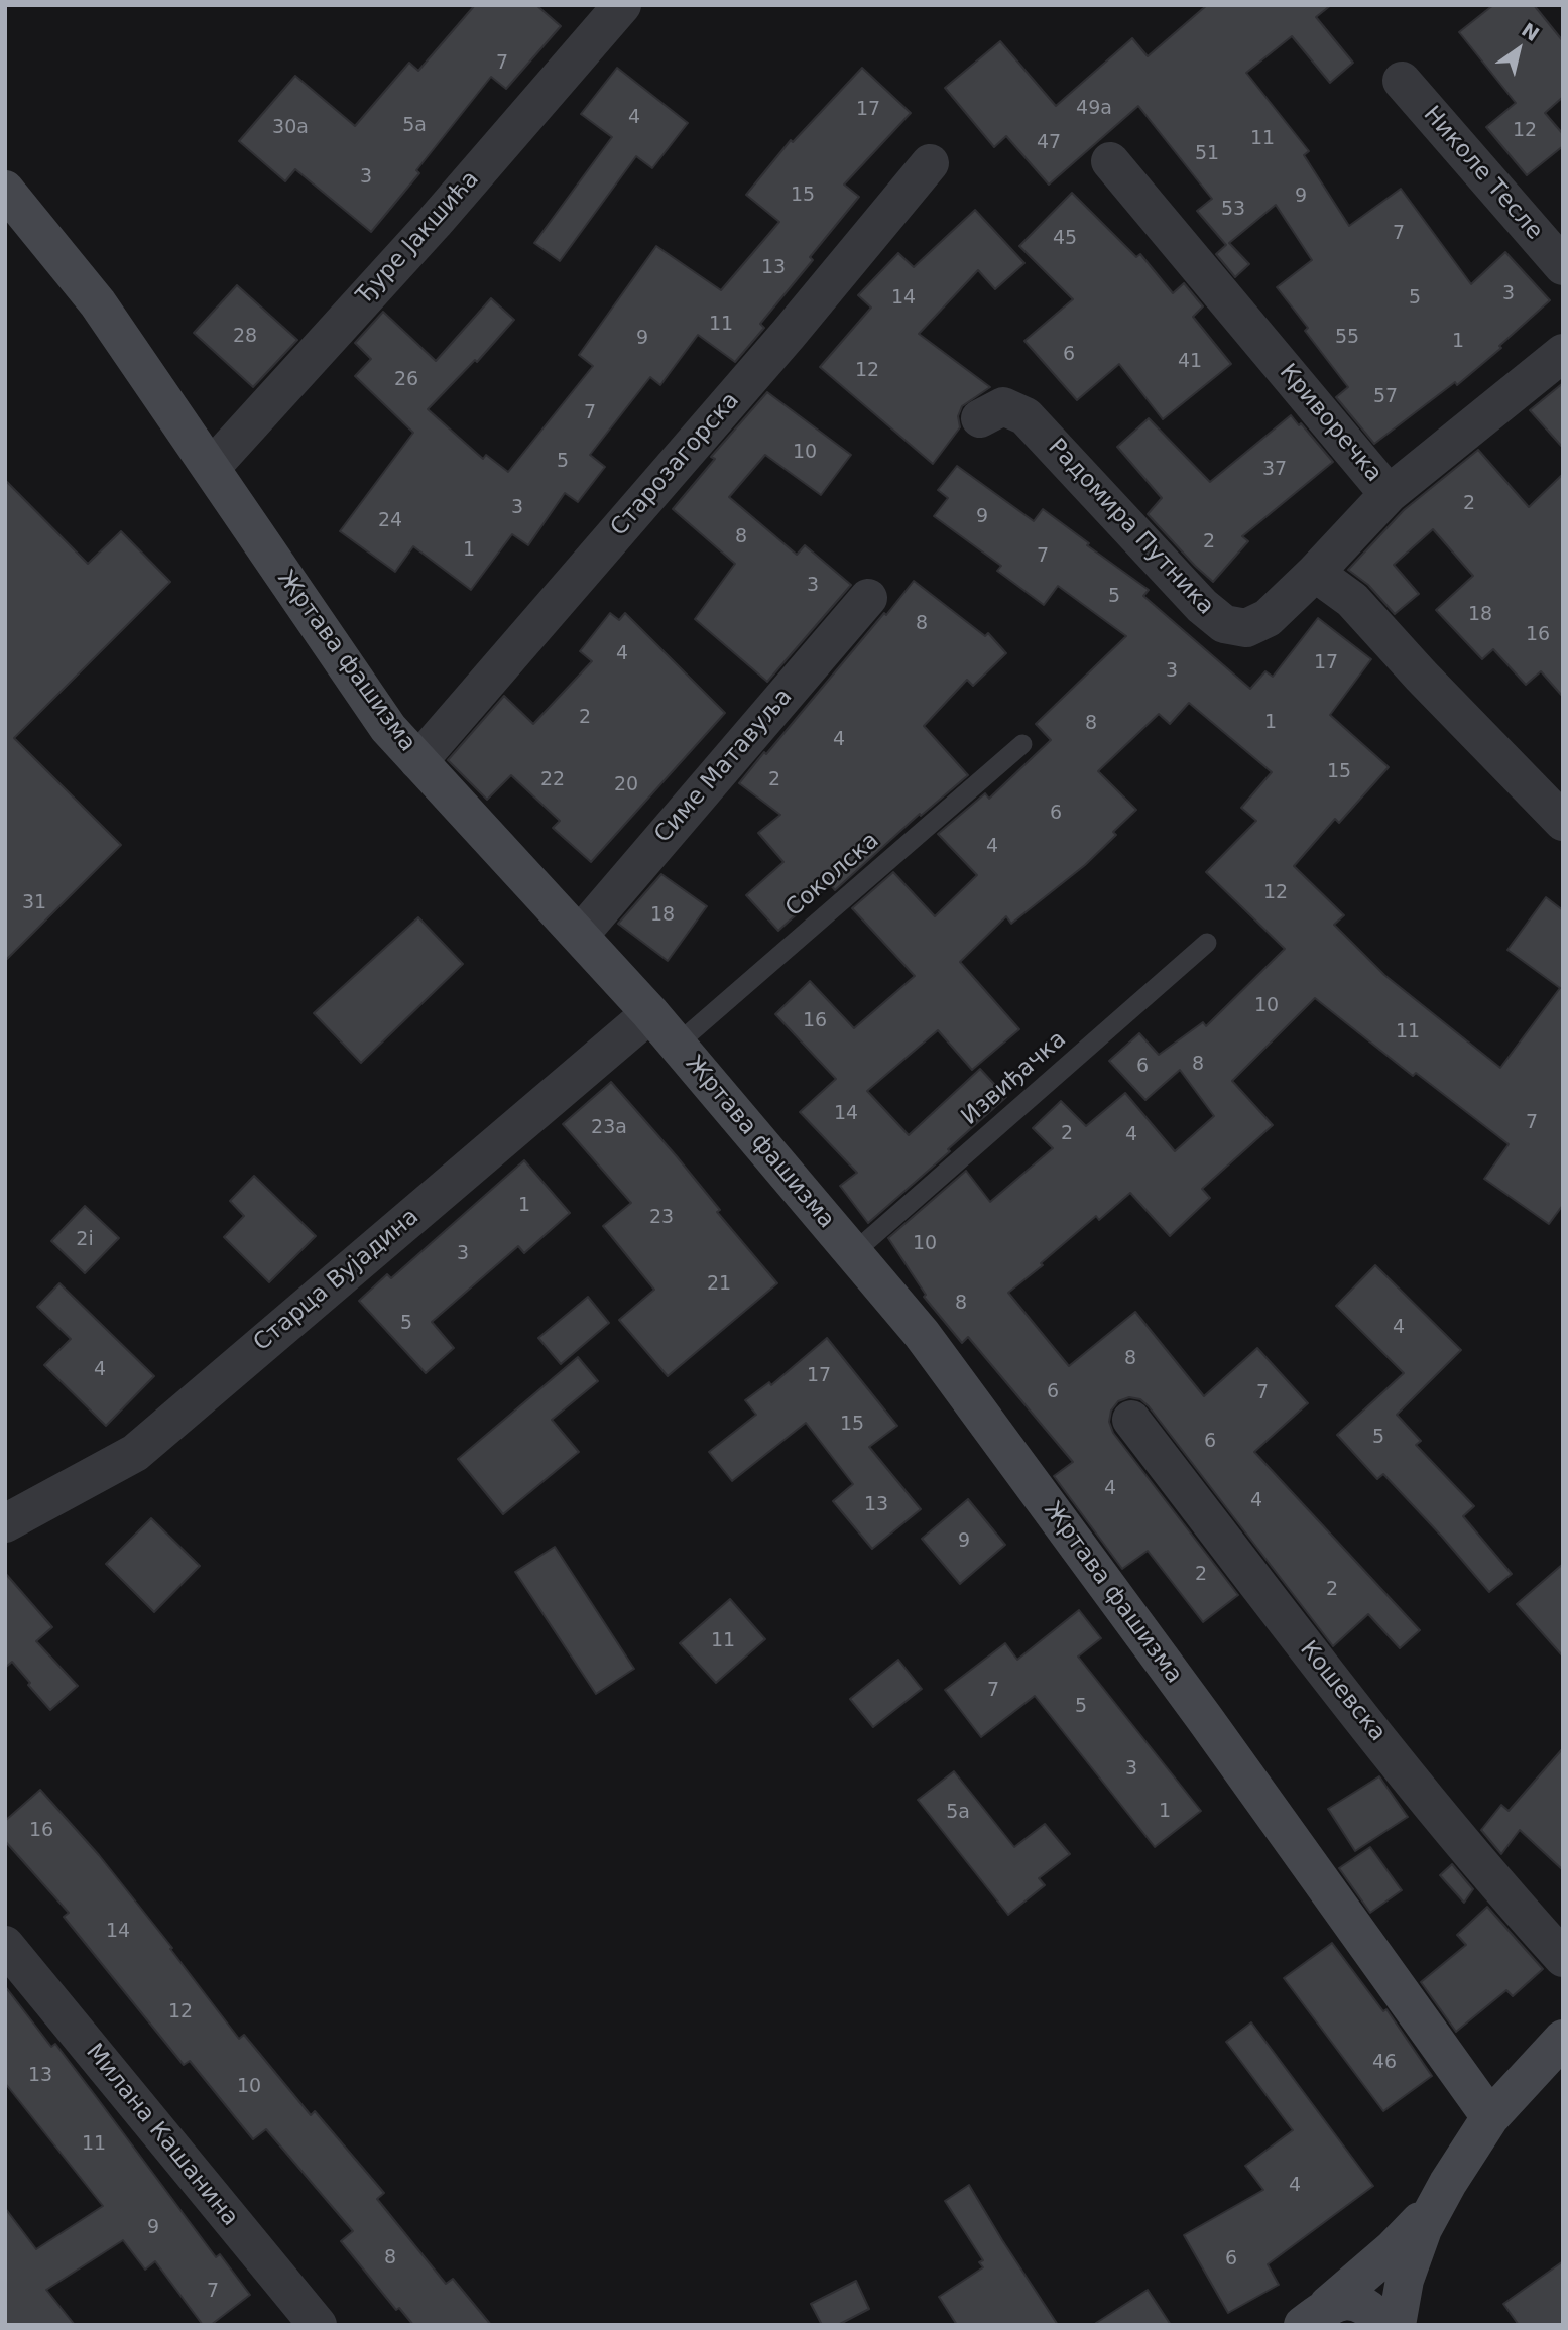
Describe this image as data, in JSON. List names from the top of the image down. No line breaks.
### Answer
{"streets":{"street":["Николе Тесле","Ђуре Јакшића","Криворечка","Старозагорска","Радомира Путника","Жртава фашизма","Симе Матавуља","Старца Вујадина","Кошевска","Милана Кашанина"],"lane":["Соколска","Извиђачка"]},"crossings":[["Ђуре Јакшића","Жртава фашизма"],["Криворечка","Радомира Путника"],["Старозагорска","Жртава фашизма"],["Жртава фашизма","Симе Матавуља"],["Жртава фашизма","Соколска"],["Жртава фашизма","Извиђачка"],["Жртава фашизма","Старца Вујадина"]],"house_numbers":["7","49a","17","4","5a","30a","12","11","47","51","3","15","9","53","7","45","13","3","14","5","11","28","55","9","1","6","41","12","26","57","7","10","5","37","2","3","9","24","8","2","1","7","3","5","18","8","16","4","17","3","2","1","8","4","15","22","2","20","6","4","12","31","18","10","16","11","8","6","14","7","23a","2","4","1","23","2i","10","3","21","8","5","4","8","4","17","6","7","15","5","6","4","4","13","9","2","2","11","7","5","3","1","5a","16","14","12","46","13","10","11","4","9","8","6","7"],"north":"top right"}
